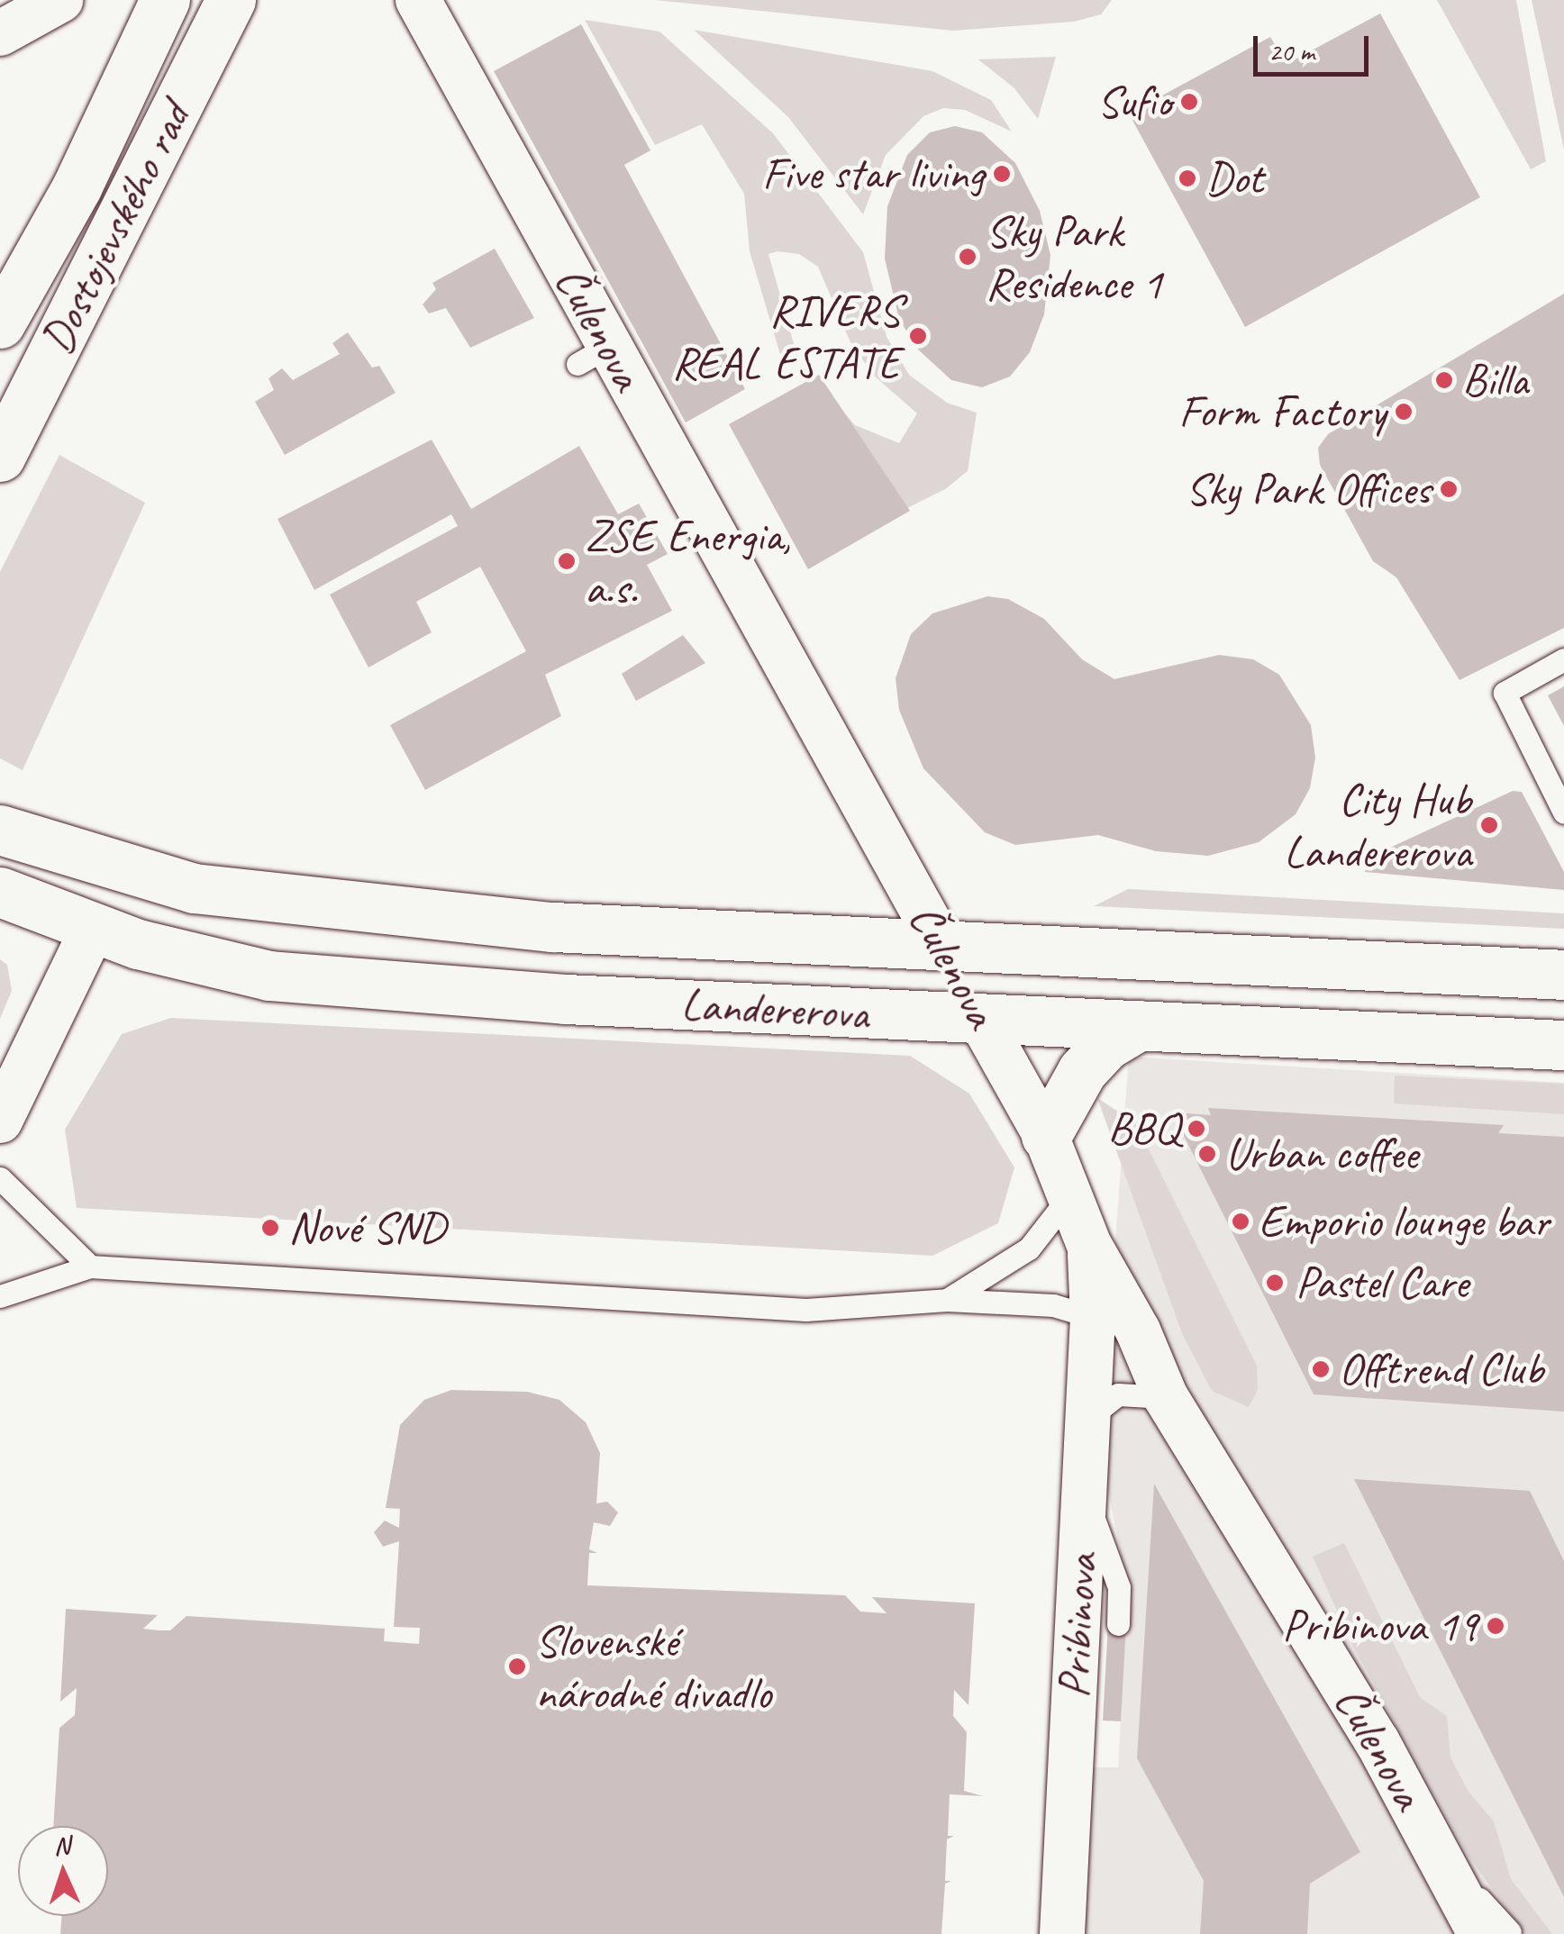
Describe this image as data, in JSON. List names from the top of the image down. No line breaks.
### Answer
{"streets":{"street":["Dostojevského rad","Čulenova","Landererova","Pribinova"]},"crossings":[["Čulenova","Landererova"],["Čulenova","Pribinova"]],"places":["Sufio","Five star living","Dot","Sky Park Residence 1","RIVERS REAL ESTATE","Billa","Form Factory","Sky Park Offices","ZSE Energia, a.s.","City Hub Landererova","BBQ","Urban coffee","Emporio lounge bar","Nové SND","Pastel Care","Offtrend Club","Pribinova 19","Slovenské národné divadlo"],"scale_bar":"20 m","north":"top"}
